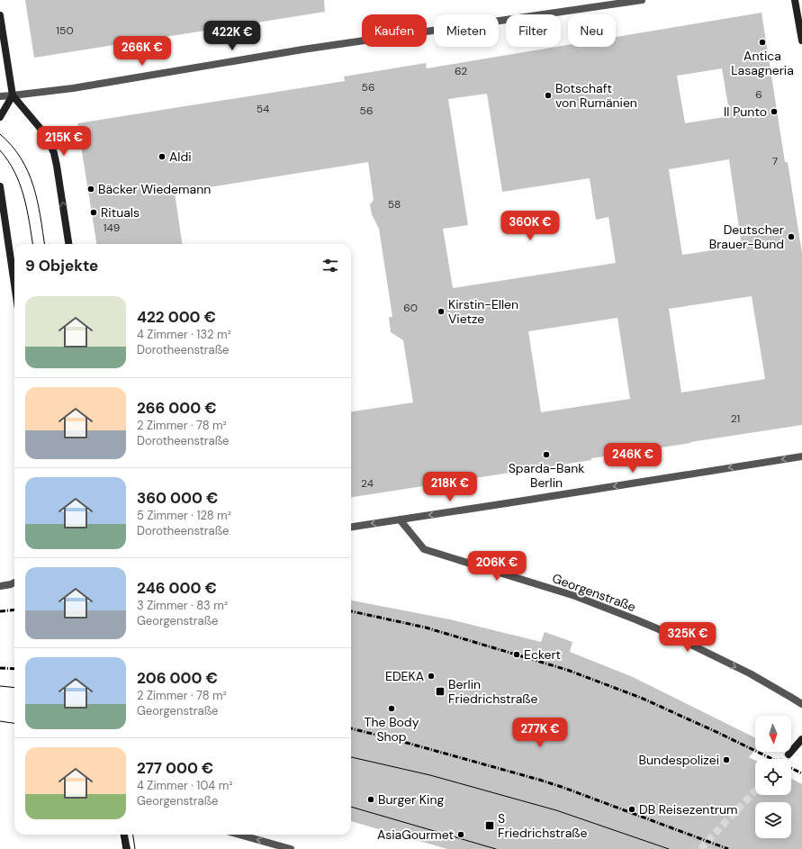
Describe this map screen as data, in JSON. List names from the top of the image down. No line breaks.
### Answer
{"streets":{"street":["Georgenstraße"]},"one_way":["Georgenstraße"],"places":{"other":["Antica Lasagneria","Botschaft von Rumänien","Il Punto","Aldi","Bäcker Wiedemann","Rituals","Deutscher Brauer-Bund","Kirstin-Ellen Vietze","Sparda-Bank Berlin","Eckert","EDEKA","The Body Shop","Bundespolizei","Burger King","DB Reisezentrum","AsiaGourmet"],"transit":["Berlin Friedrichstraße","S Friedrichstraße"]},"house_numbers":["150","62","56","6","54","56","7","58","149","60","21","24"],"north":"bottom","page":{"chip":["Kaufen","Mieten","Filter","Neu"],"price":["422K €","266K €","215K €","360K €","246K €","218K €","206K €","325K €","277K €"],"heading":"9 Objekte","list":[{"name":"422 000 €","note":"4 Zimmer · 132 m² · Dorotheenstraße"},{"name":"266 000 €","note":"2 Zimmer · 78 m² · Dorotheenstraße"},{"name":"360 000 €","note":"5 Zimmer · 128 m² · Dorotheenstraße"},{"name":"246 000 €","note":"3 Zimmer · 83 m² · Georgenstraße"},{"name":"206 000 €","note":"2 Zimmer · 78 m² · Georgenstraße"},{"name":"277 000 €","note":"4 Zimmer · 104 m² · Georgenstraße"}]}}
